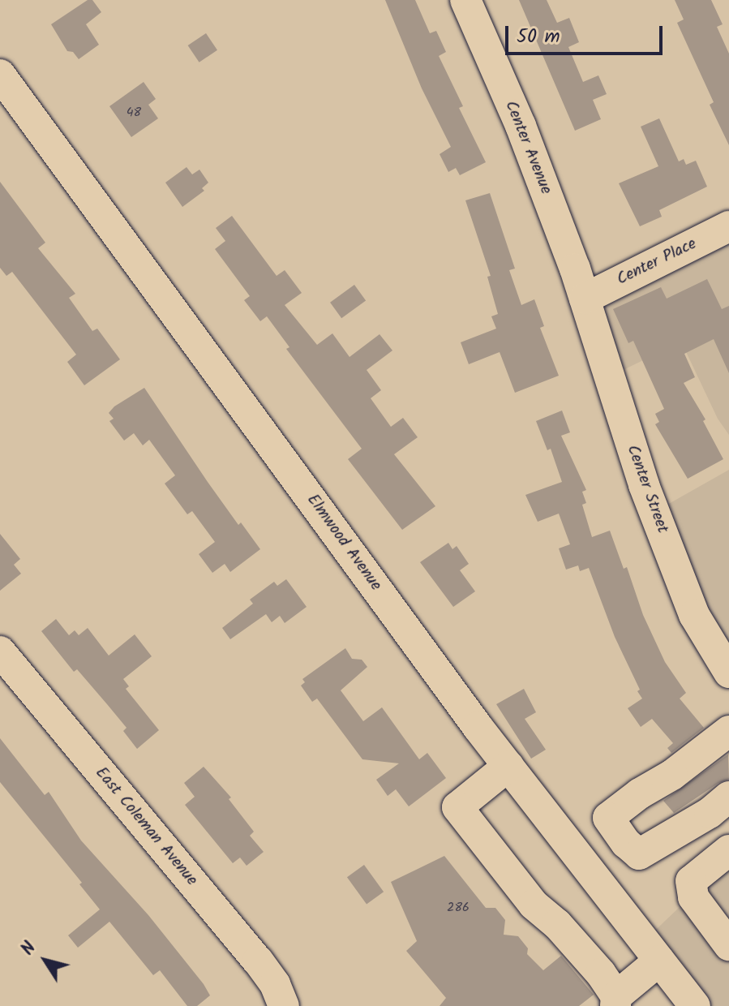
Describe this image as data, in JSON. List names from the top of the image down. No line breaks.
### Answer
{"streets":{"street":["Center Avenue","Center Place","Center Street","Elmwood Avenue","East Coleman Avenue"]},"crossings":[["Center Avenue","Center Place"],["Center Avenue","Center Street"],["Center Place","Center Street"]],"house_numbers":["48","286"],"scale_bar":"50 m","north":"top left"}
